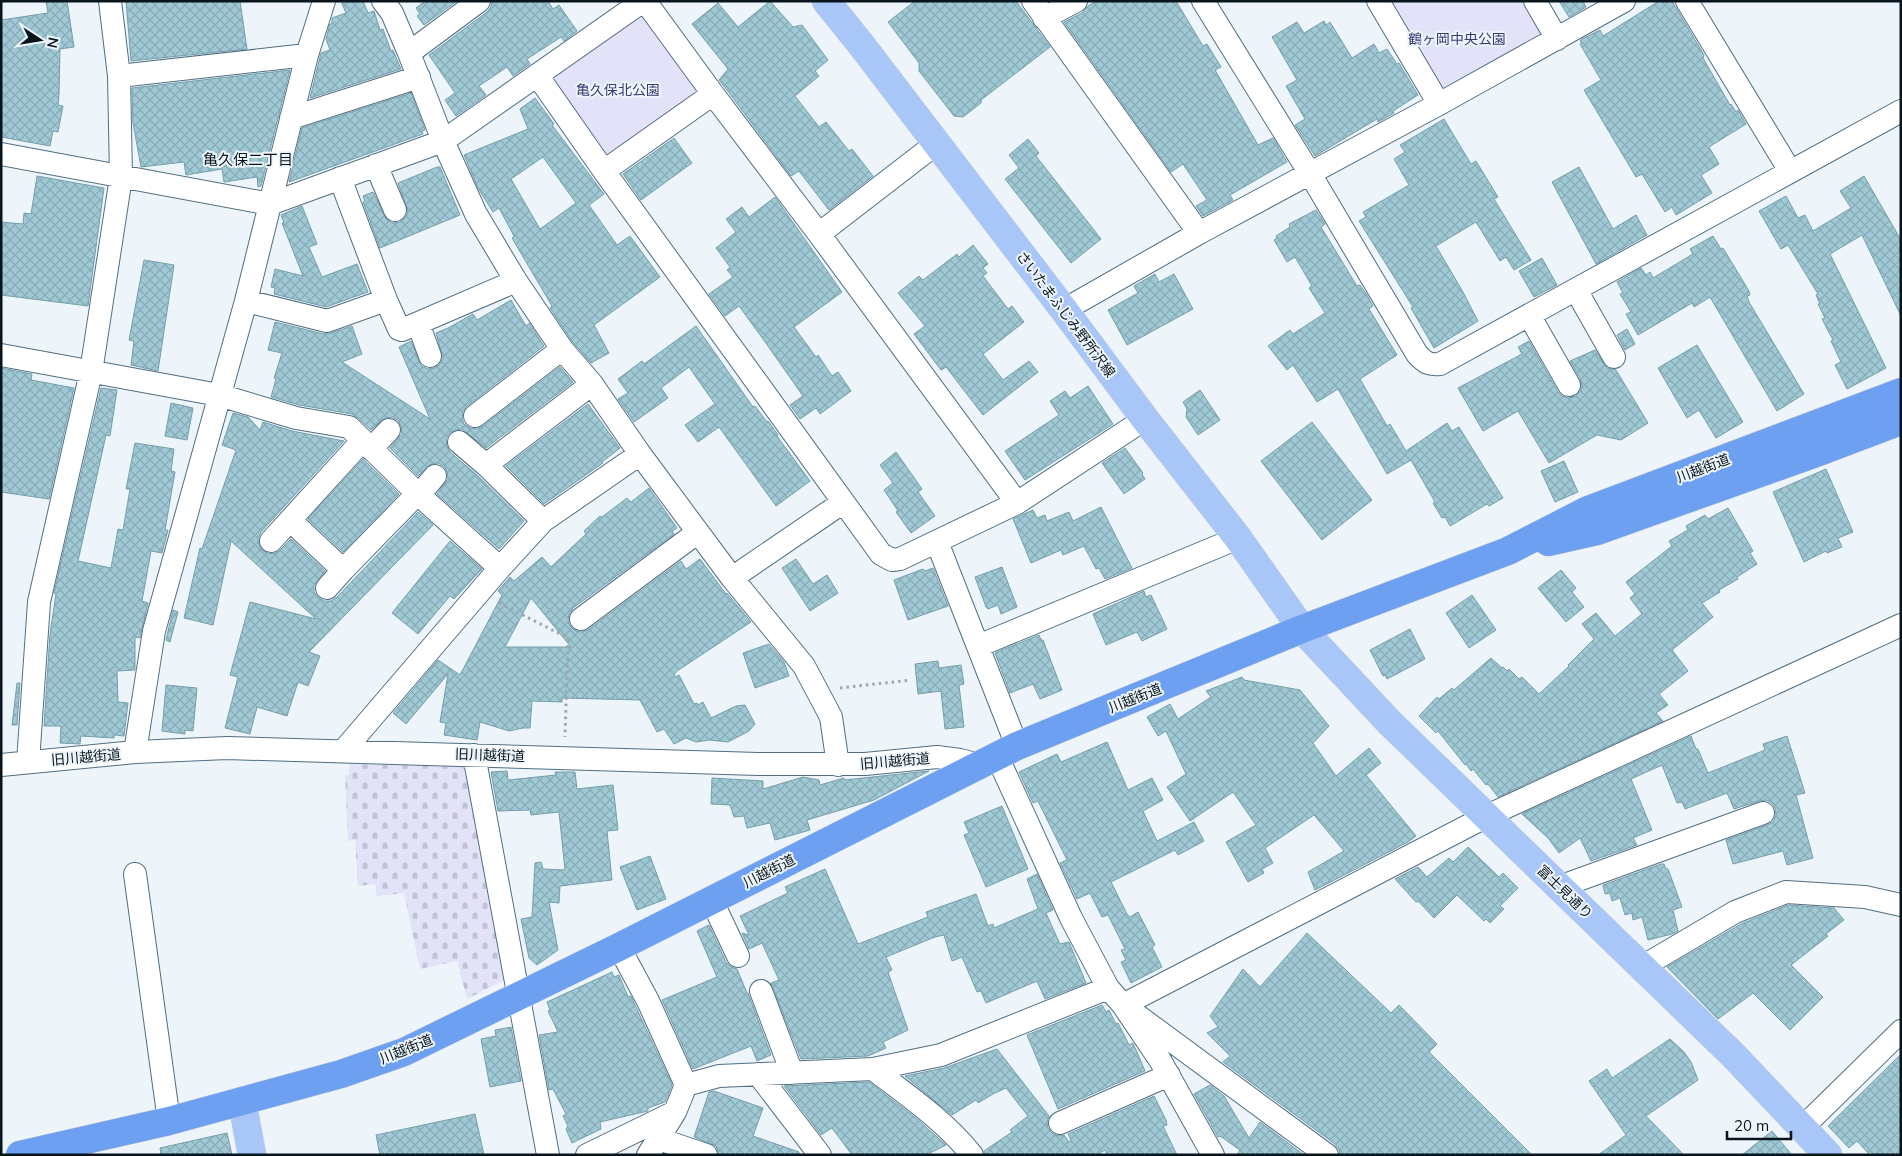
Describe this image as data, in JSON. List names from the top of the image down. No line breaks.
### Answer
{"streets":{"highway":["川越街道"],"main road":["さいたまふじみ野所沢線","富士見通り"],"street":["旧川越街道"]},"crossings":[["さいたまふじみ野所沢線","川越街道"],["さいたまふじみ野所沢線","富士見通り"],["川越街道","旧川越街道"],["川越街道","富士見通り"]],"districts":["亀久保二丁目"],"parks":["鶴ヶ岡中央公園","亀久保北公園"],"scale_bar":"20 m","north":"right"}
